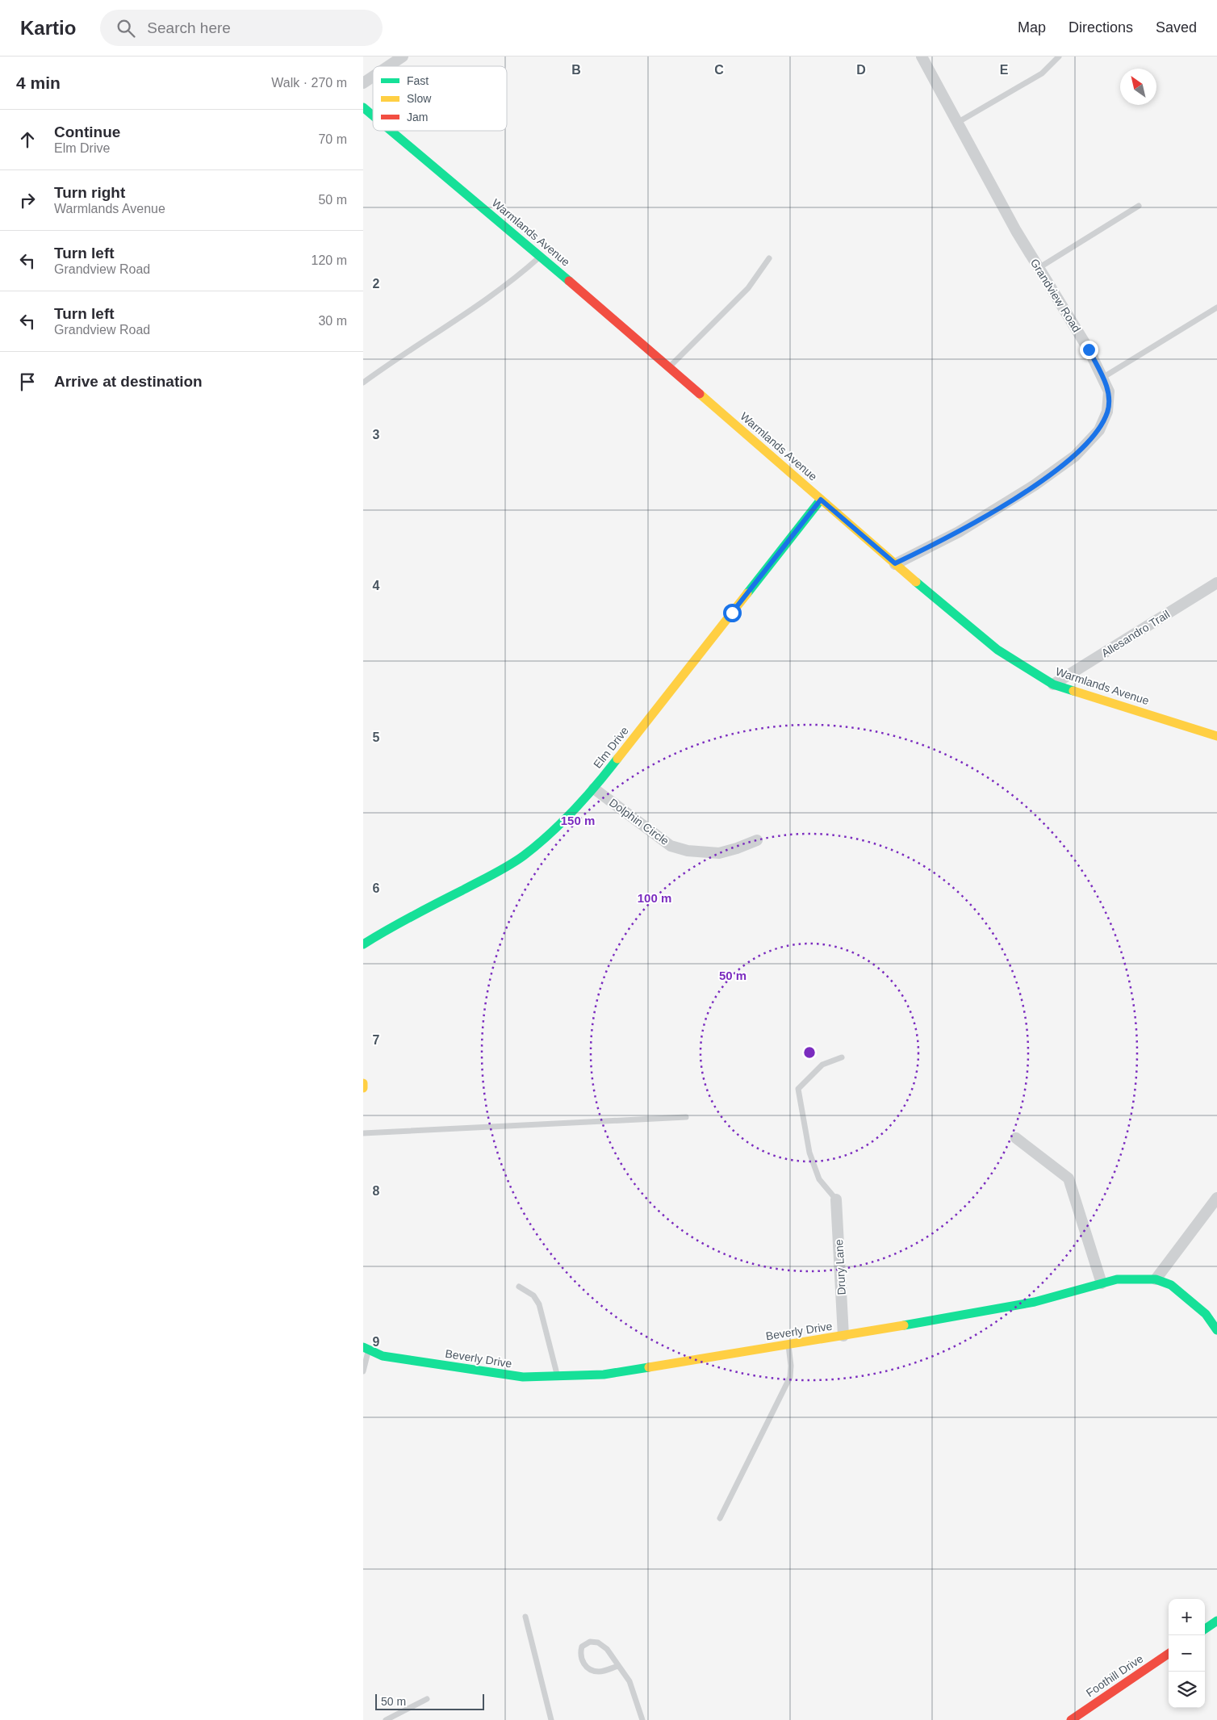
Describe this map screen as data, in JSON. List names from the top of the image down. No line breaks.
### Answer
{"streets":{"street":["Warmlands Avenue","Grandview Road","Allesandro Trail","Elm Drive","Dolphin Circle","Drury Lane","Beverly Drive","Foothill Drive"]},"crossings":[["Warmlands Avenue","Grandview Road"],["Warmlands Avenue","Allesandro Trail"],["Warmlands Avenue","Elm Drive"],["Elm Drive","Dolphin Circle"],["Drury Lane","Beverly Drive"]],"legend":["Fast","Slow","Jam"],"scale_bar":"50 m","north":"top left","page":{"header":"Kartio","search":"Search here","nav":["Map","Directions","Saved"],"heading":["4 min","Walk · 270 m"],"list":[["Continue","Elm Drive","70 m"],["Turn right","Warmlands Avenue","50 m"],["Turn left","Grandview Road","120 m"],["Turn left","Grandview Road","30 m"],"Arrive at destination"],"map_buttons":["+","−"],"scale":"50 m"},"grid":{"columns":["B","C","D","E"],"rows":["2","3","4","5","6","7","8","9"]},"rings":["150 m","100 m","50 m"]}
